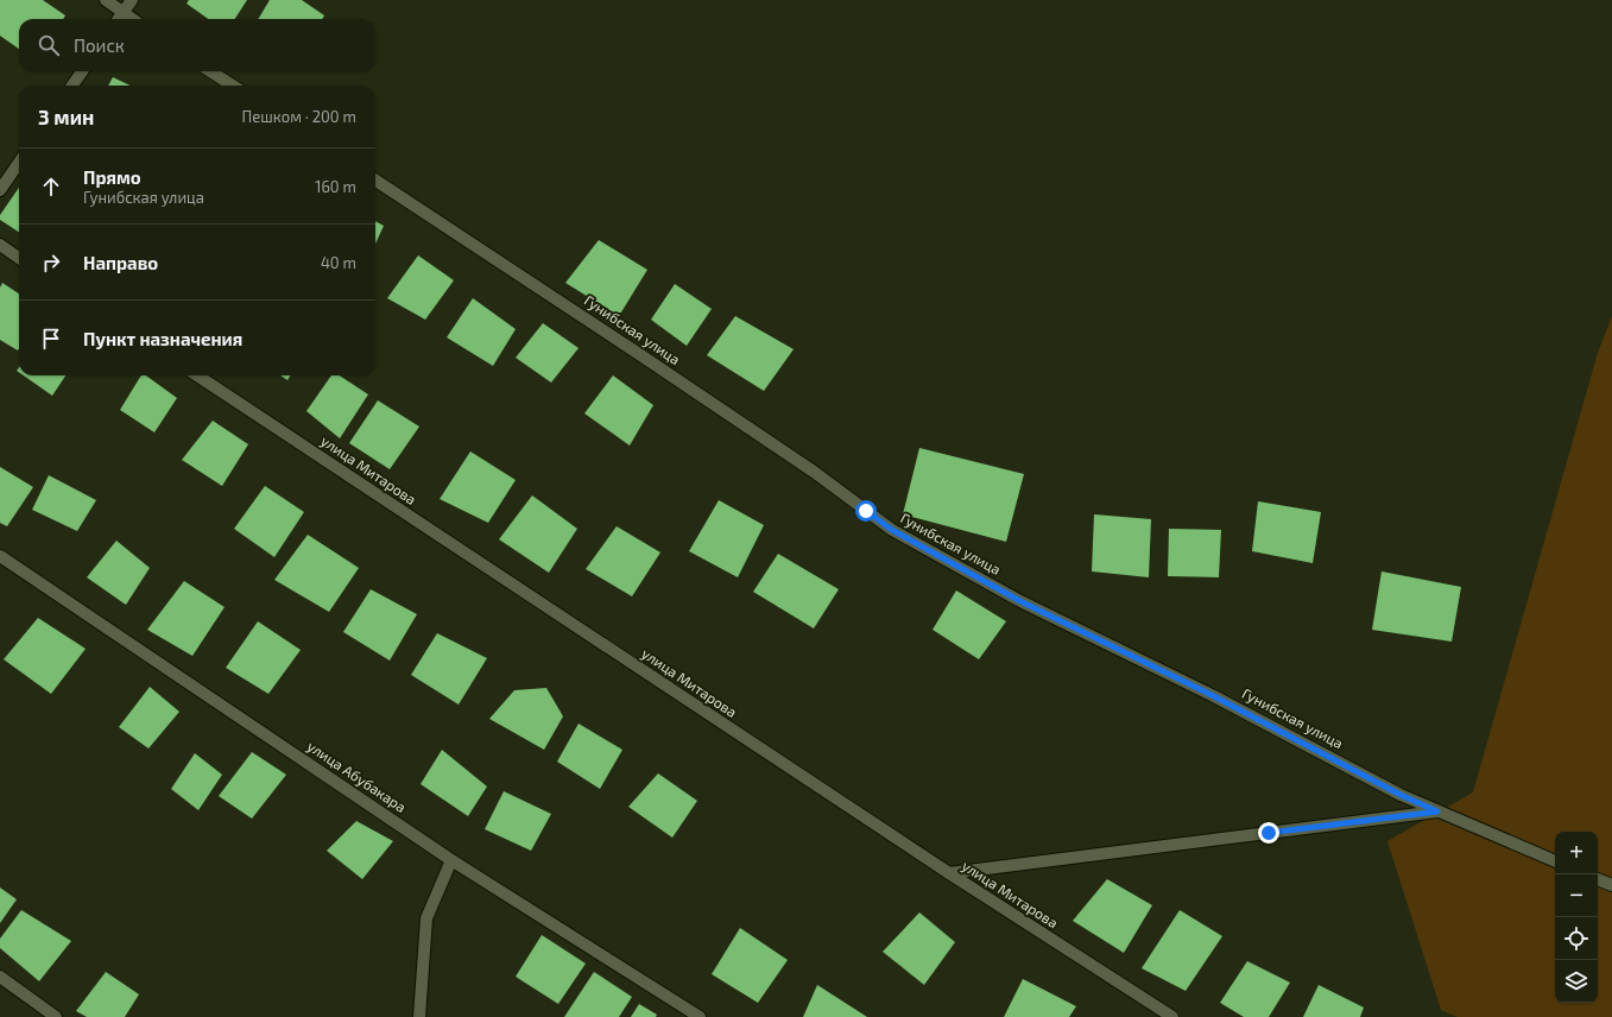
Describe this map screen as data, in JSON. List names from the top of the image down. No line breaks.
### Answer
{"streets":{"street":["Гунибская улица","улица Митарова","улица Абубакара"]},"page":{"search":"Поиск","heading":["3 мин","Пешком · 200 m"],"list":[["Прямо","Гунибская улица","160 m"],["Направо","40 m"],"Пункт назначения"],"map_buttons":["+","−"]}}
